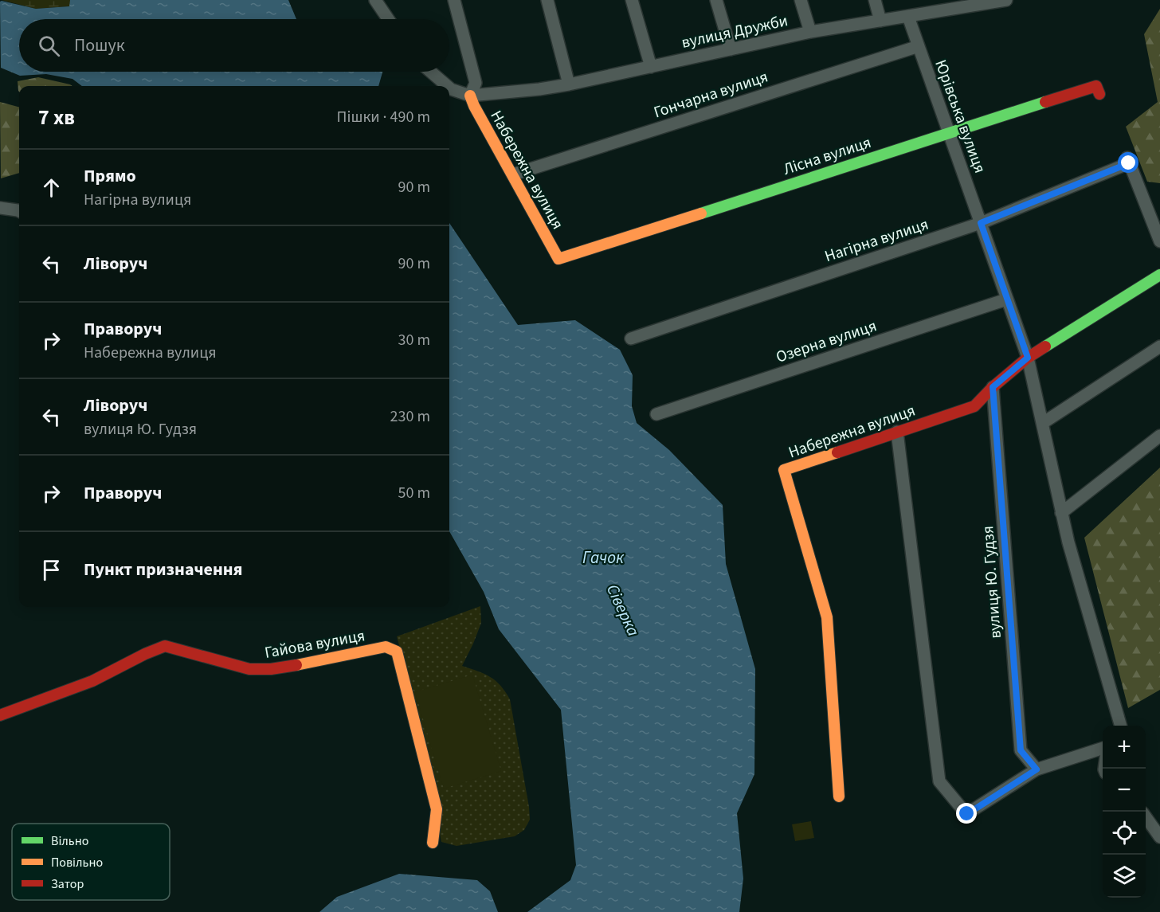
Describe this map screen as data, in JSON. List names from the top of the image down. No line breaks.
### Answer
{"streets":{"street":["вулиця Дружби","Гончарна вулиця","Юрівська вулиця","Лісна вулиця","Набережна вулиця","Нагірна вулиця","Озерна вулиця","вулиця Ю. Гудзя","Гайова вулиця"]},"crossings":[["вулиця Дружби","Юрівська вулиця"],["вулиця Дружби","Набережна вулиця"],["Гончарна вулиця","Юрівська вулиця"],["Гончарна вулиця","Набережна вулиця"],["Юрівська вулиця","Лісна вулиця"],["Юрівська вулиця","Набережна вулиця"],["Юрівська вулиця","Нагірна вулиця"],["Юрівська вулиця","Озерна вулиця"],["Лісна вулиця","Набережна вулиця"],["Набережна вулиця","вулиця Ю. Гудзя"]],"water":["Гачок","Сіверка"],"legend":["Вільно","Повільно","Затор"],"page":{"search":"Пошук","heading":["7 хв","Пішки · 490 m"],"list":[["Прямо","Нагірна вулиця","90 m"],["Ліворуч","90 m"],["Праворуч","Набережна вулиця","30 m"],["Ліворуч","вулиця Ю. Гудзя","230 m"],["Праворуч","50 m"],"Пункт призначення"],"map_buttons":["+","−"]}}
